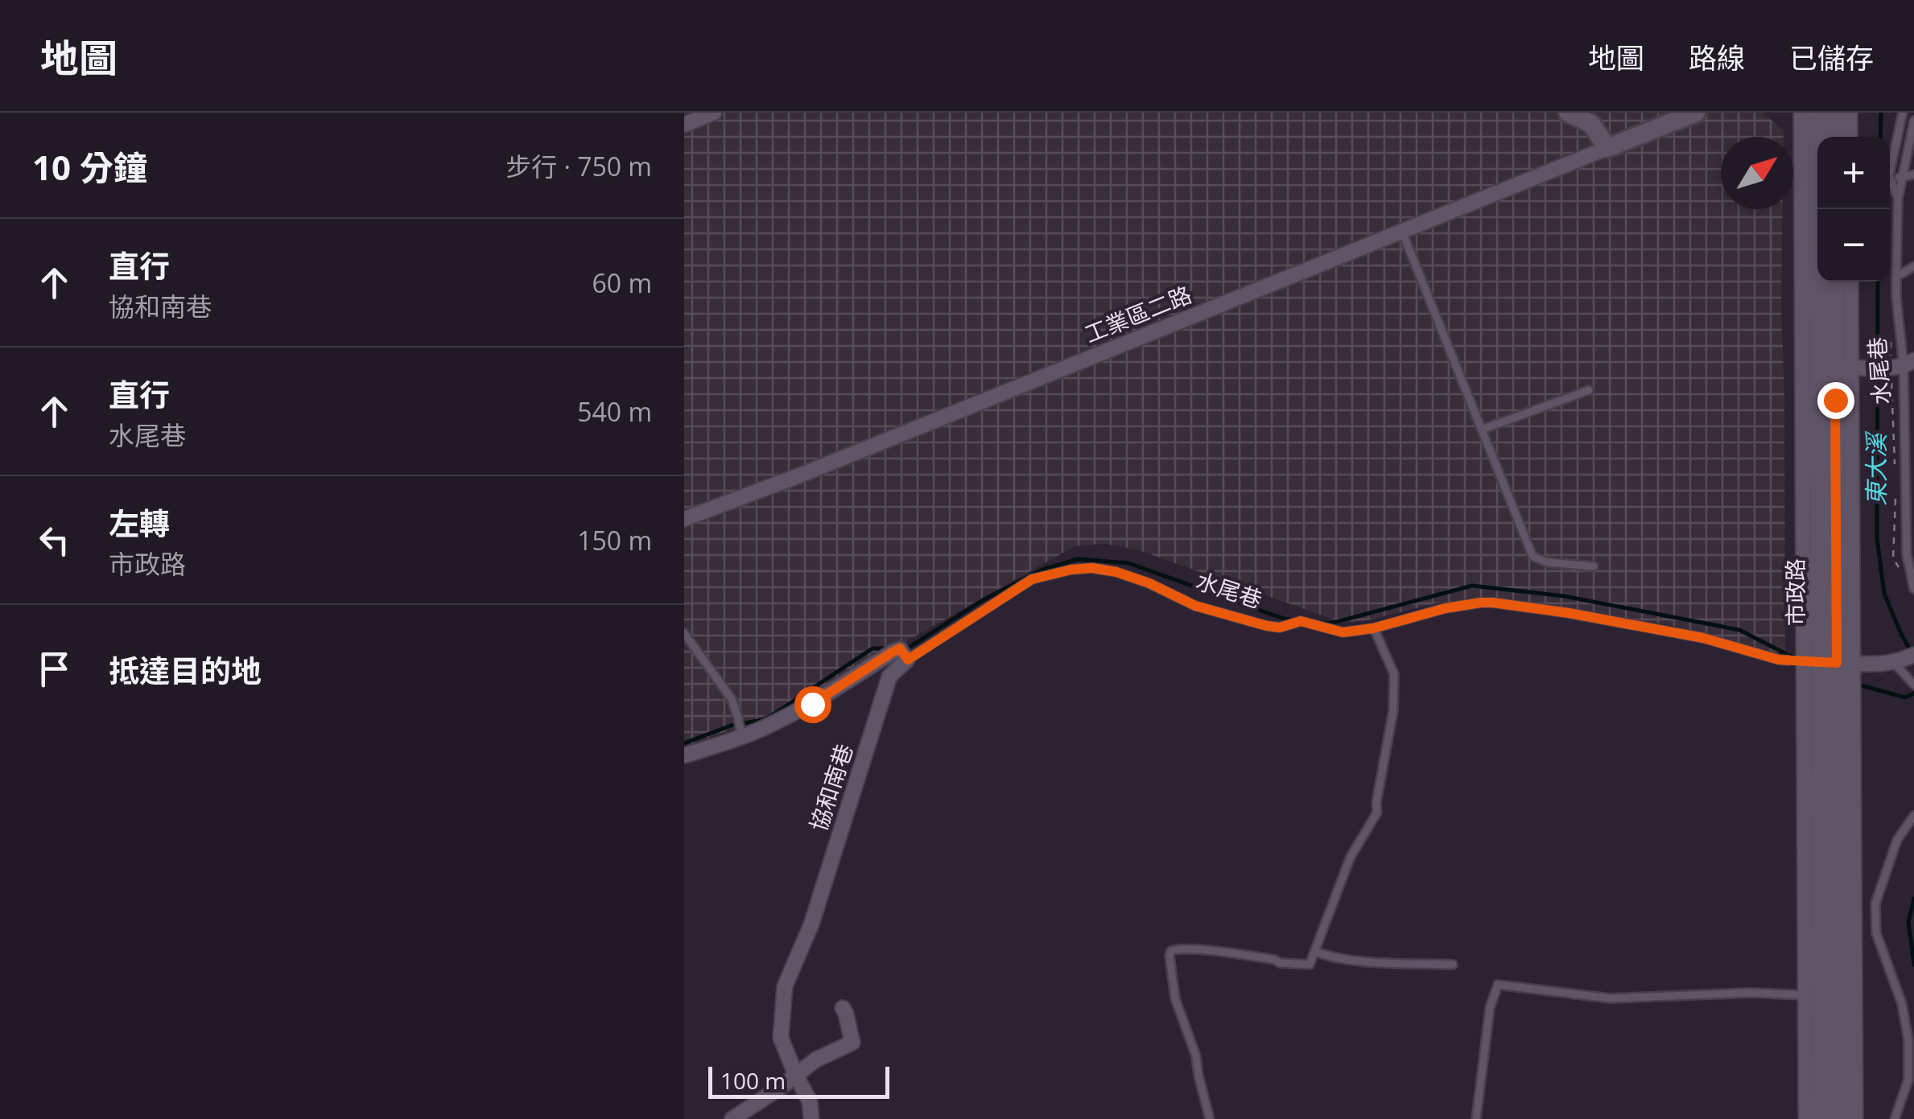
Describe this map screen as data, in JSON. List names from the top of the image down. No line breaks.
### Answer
{"streets":{"street":["工業區二路","水尾巷","市政路","協和南巷"]},"crossings":[["水尾巷","市政路"],["水尾巷","協和南巷"]],"water":["東大溪"],"scale_bar":"100 m","north":"top right","page":{"header":"地圖","nav":["地圖","路線","已儲存"],"heading":["10 分鐘","步行 · 750 m"],"map_buttons":["+","−"],"list":[["直行","協和南巷","60 m"],["直行","水尾巷","540 m"],["左轉","市政路","150 m"],"抵達目的地"],"scale":"100 m"}}
